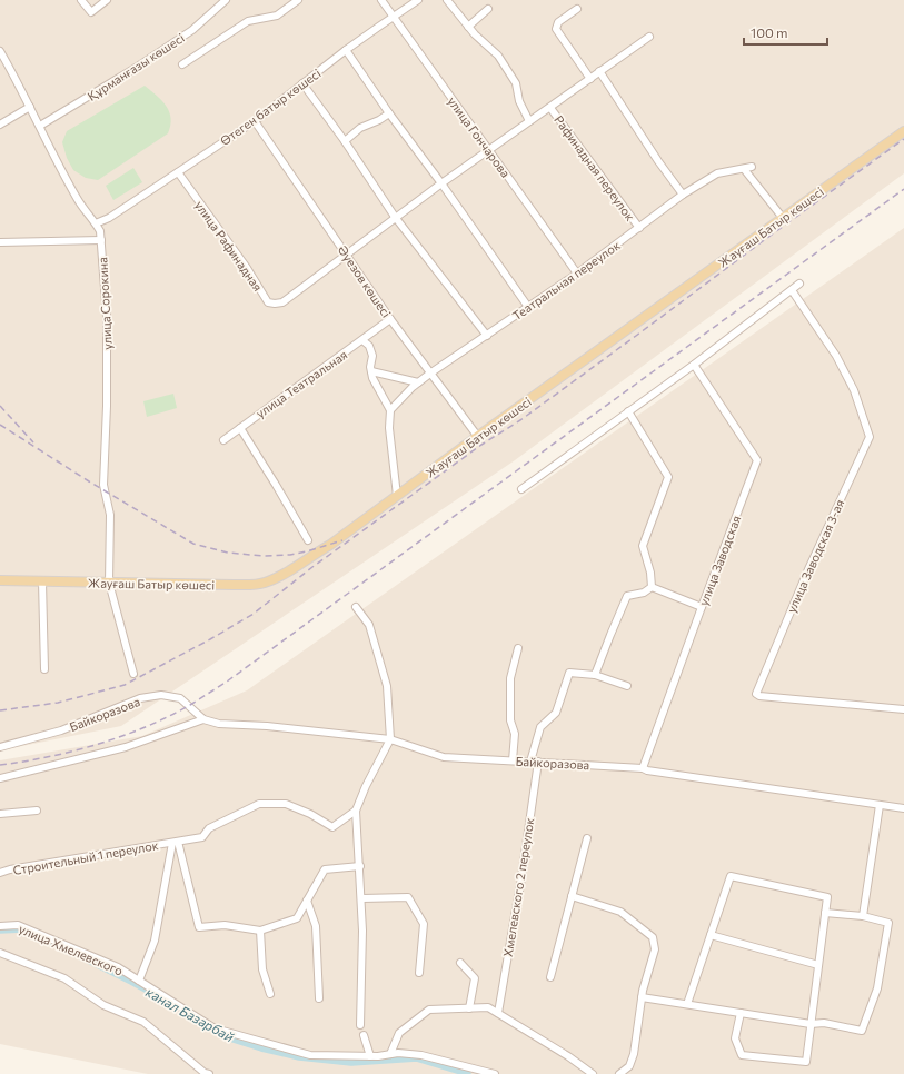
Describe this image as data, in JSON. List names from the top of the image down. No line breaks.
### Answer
{"streets":{"main road":["Жауғаш Батыр көшесі"],"street":["Құрманғазы көшесі","Өтеген батыр көшесі","улица Гончарова","Рафинадная переулок","улица Рафинадная","Театральная переулок","Әуезов көшесі","улица Сорокина","улица Театральная","улица Заводская 3-ая","улица Заводская","Байкоразова","Строительный 1 переулок","Хмелевского 2 переулок","улица Хмелевского"]},"crossings":[["Құрманғазы көшесі","улица Сорокина"],["Өтеген батыр көшесі","улица Гончарова"],["Өтеген батыр көшесі","улица Рафинадная"],["Өтеген батыр көшесі","Әуезов көшесі"],["Өтеген батыр көшесі","улица Сорокина"],["улица Гончарова","улица Рафинадная"],["улица Гончарова","Театральная переулок"],["Рафинадная переулок","улица Рафинадная"],["Рафинадная переулок","Театральная переулок"],["Жауғаш Батыр көшесі","Әуезов көшесі"],["Жауғаш Батыр көшесі","улица Сорокина"],["улица Рафинадная","Әуезов көшесі"],["Театральная переулок","Әуезов көшесі"],["Әуезов көшесі","улица Театральная"],["улица Заводская","Байкоразова"],["Байкоразова","Хмелевского 2 переулок"],["Строительный 1 переулок","улица Хмелевского"]],"water":["канал Базарбай"],"scale_bar":"100 m"}
